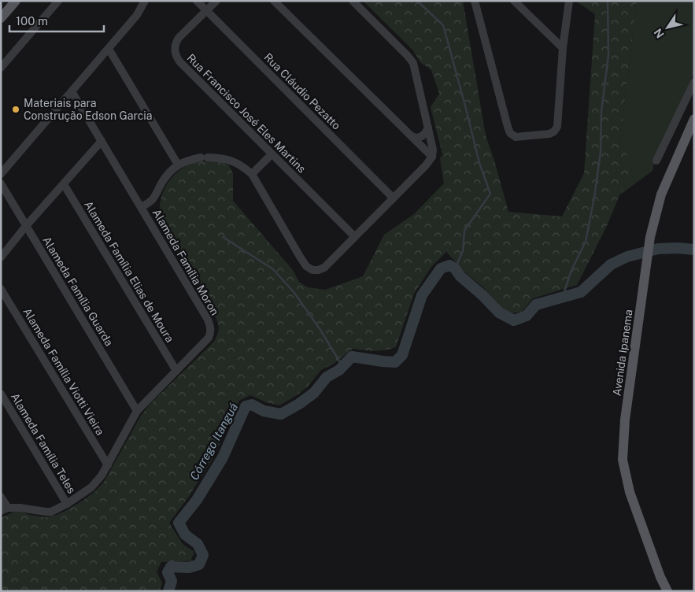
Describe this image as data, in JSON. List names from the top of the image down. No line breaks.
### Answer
{"streets":{"main road":["Avenida Ipanema"],"street":["Rua Cláudio Pezatto","Rua Francisco José Eles Martins","Alameda Família Moron","Alameda Família Elias de Moura","Alameda Família Guarda","Alameda Família Viotti Vieira","Alameda Família Teles"]},"crossings":[["Rua Cláudio Pezatto","Rua Francisco José Eles Martins"],["Alameda Família Moron","Alameda Família Elias de Moura"],["Alameda Família Moron","Alameda Família Guarda"],["Alameda Família Moron","Alameda Família Viotti Vieira"],["Alameda Família Moron","Alameda Família Teles"]],"water":["Córrego Itanguá"],"places":["Materiais para Construção Edson Garcia"],"scale_bar":"100 m","north":"bottom left"}
